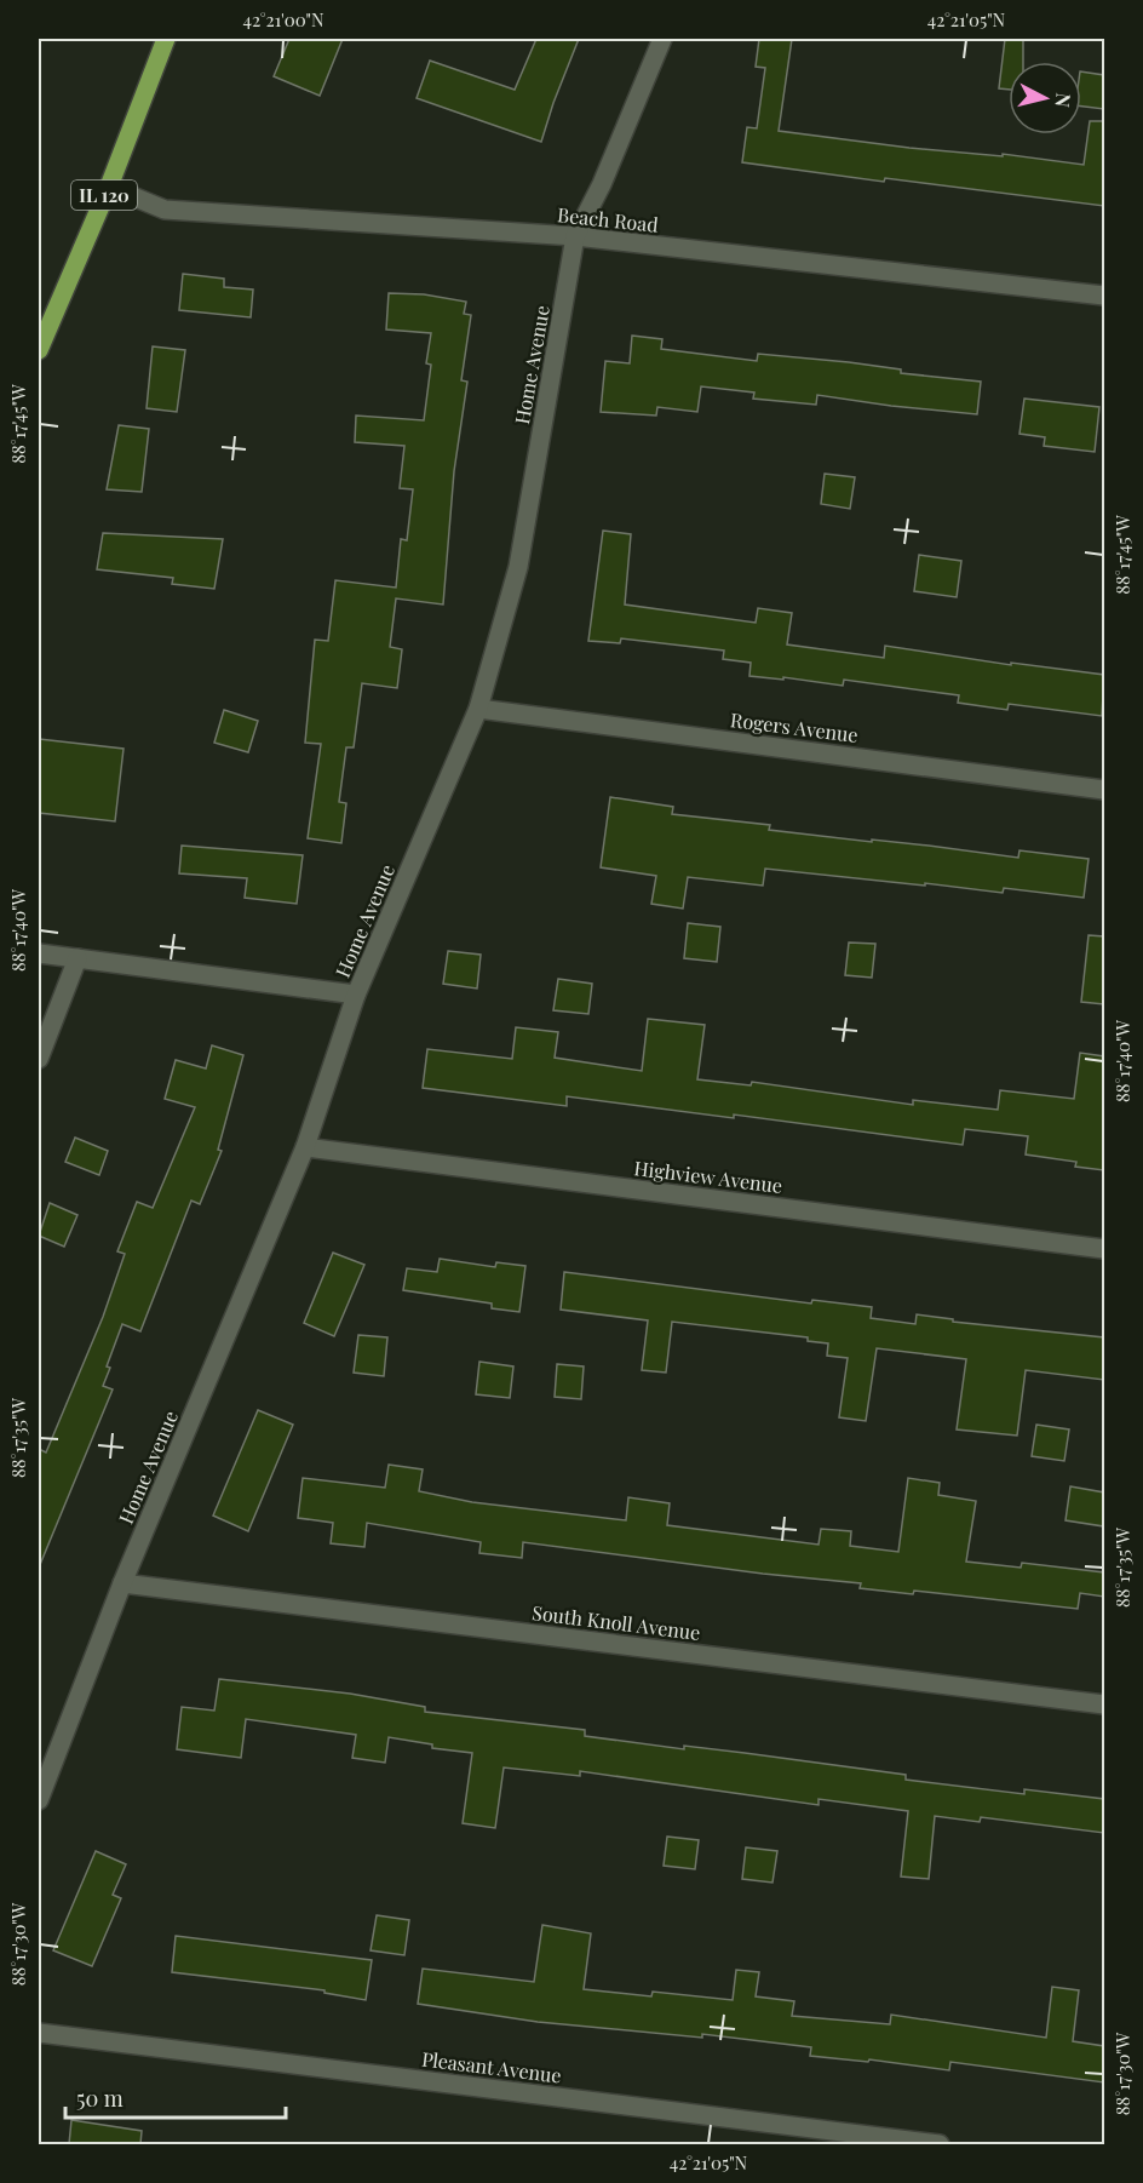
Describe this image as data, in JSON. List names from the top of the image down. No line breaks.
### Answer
{"streets":{"main road":["IL 120"],"street":["Beach Road","Home Avenue","Rogers Avenue","Highview Avenue","South Knoll Avenue","Pleasant Avenue"]},"crossings":[["IL 120","Beach Road"],["Beach Road","Home Avenue"],["Home Avenue","Rogers Avenue"],["Home Avenue","Highview Avenue"],["Home Avenue","South Knoll Avenue"]],"scale_bar":"50 m","north":"right","coordinates":["42°21'00\"N","42°21'05\"N","88°17'45\"W","88°17'40\"W","88°17'35\"W","88°17'30\"W"]}
